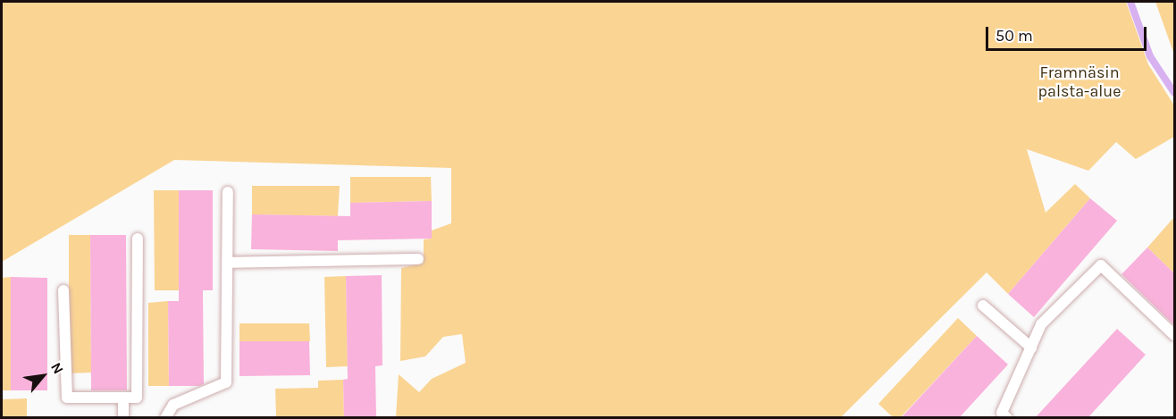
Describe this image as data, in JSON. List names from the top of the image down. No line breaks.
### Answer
{"parks":["Framnäsin palsta-alue"],"scale_bar":"50 m","north":"top right"}
